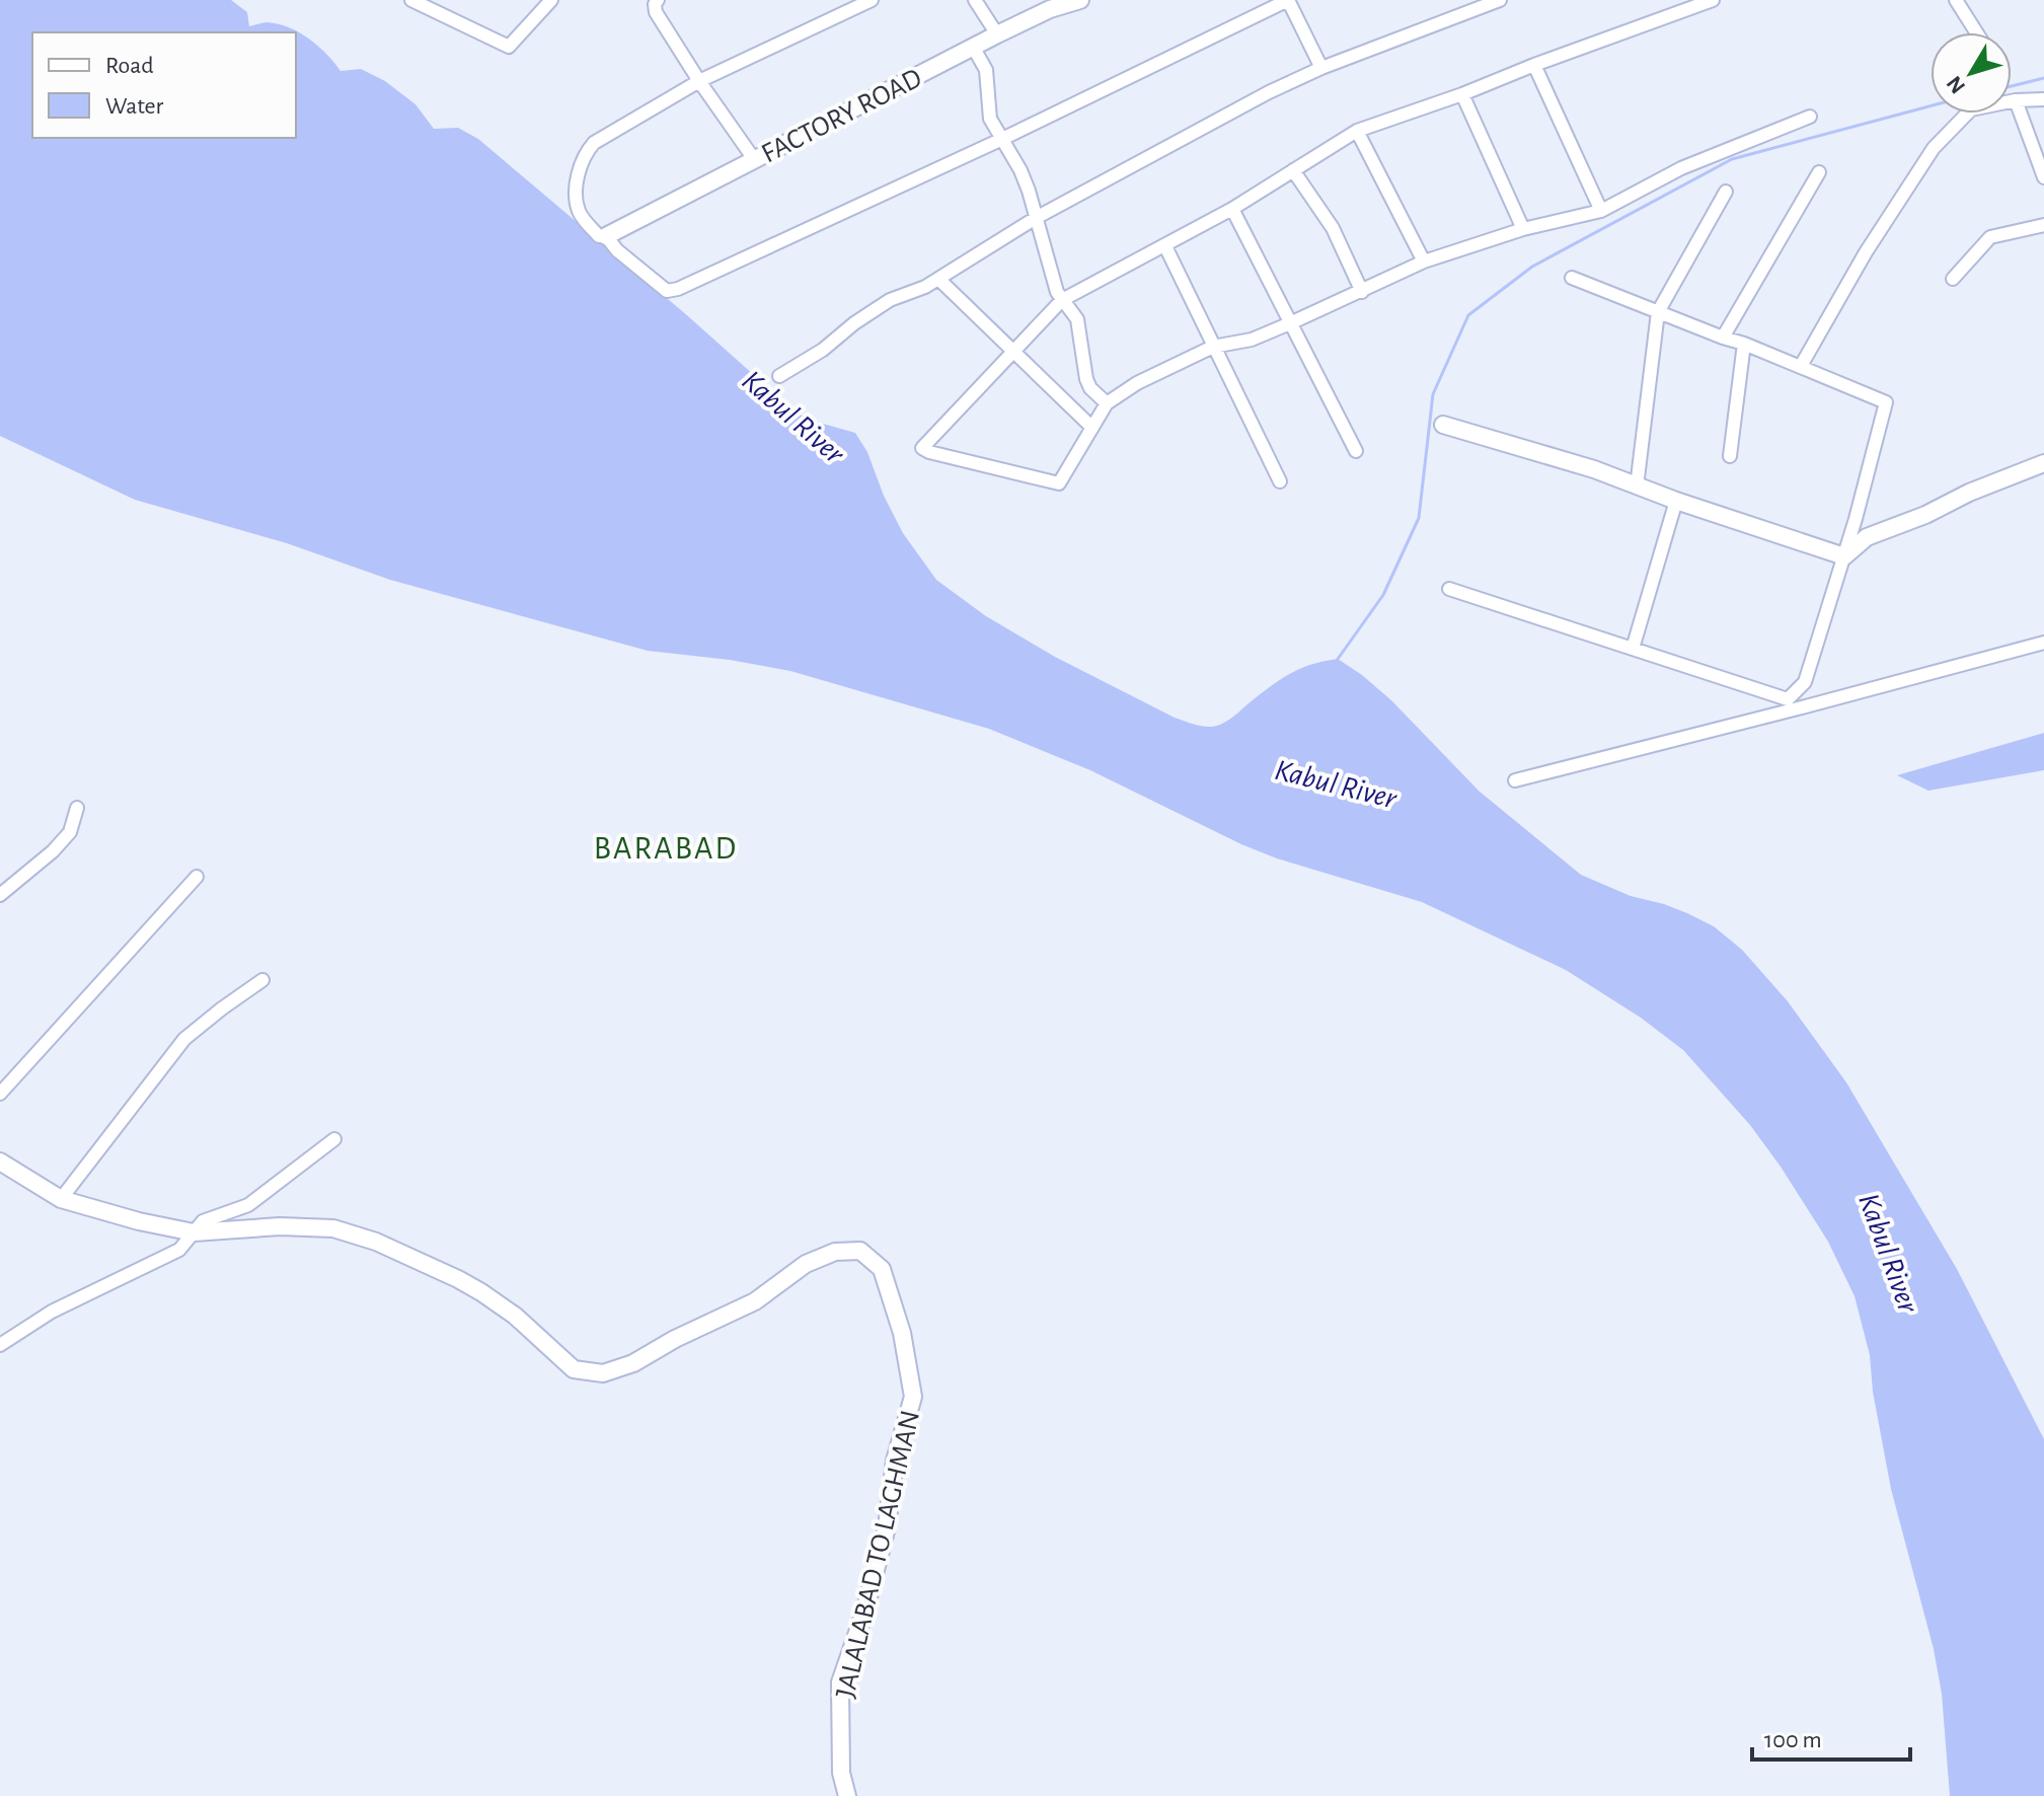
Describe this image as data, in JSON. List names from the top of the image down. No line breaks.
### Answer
{"streets":{"street":["FACTORY ROAD","JALALABAD TO LAGHMAN"]},"districts":["BARABAD"],"water":["Kabul River"],"legend":["Road","Water"],"scale_bar":"100 m","north":"bottom left"}
